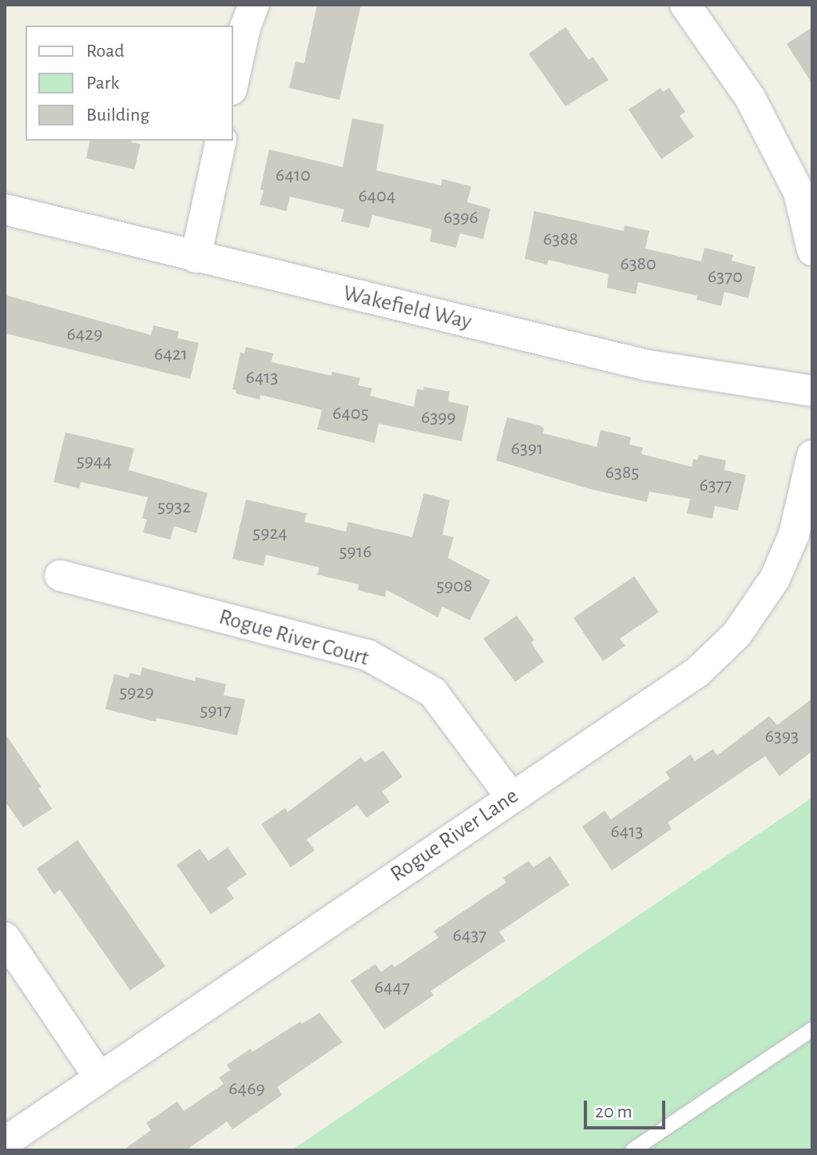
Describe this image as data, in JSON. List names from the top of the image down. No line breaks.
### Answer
{"streets":{"street":["Wakefield Way","Rogue River Court","Rogue River Lane"]},"crossings":[["Rogue River Court","Rogue River Lane"]],"house_numbers":["6410","6404","6396","6388","6380","6370","6429","6421","6413","6405","6399","6391","5944","6385","6377","5932","5924","5916","5908","5929","5917","6393","6413","6437","6447","6469"],"legend":["Road","Park","Building"],"scale_bar":"20 m"}
